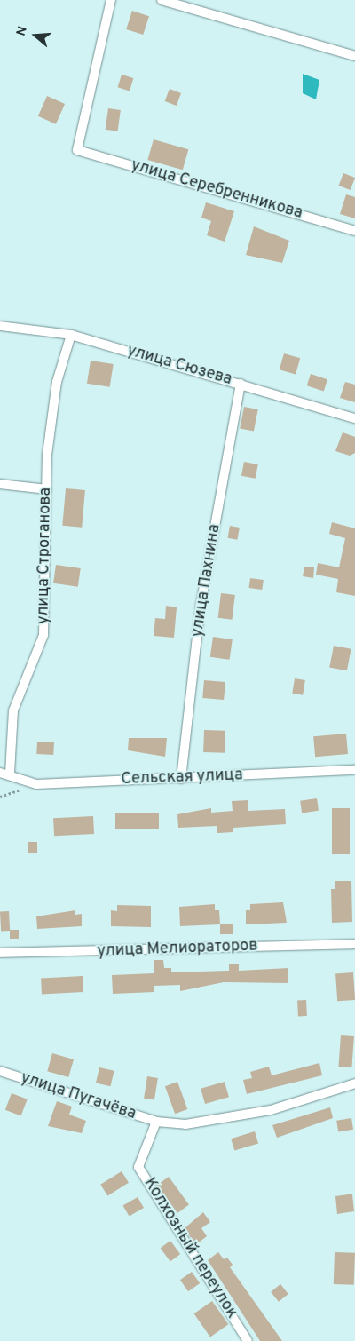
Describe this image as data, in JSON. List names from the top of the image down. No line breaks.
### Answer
{"streets":{"street":["улица Серебренникова","улица Сюзева","улица Строганова","улица Пахнина","Сельская улица","улица Мелиораторов","улица Пугачёва","Колхозный переулок"]},"crossings":[["улица Сюзева","улица Строганова"],["улица Сюзева","улица Пахнина"],["улица Строганова","Сельская улица"],["улица Пахнина","Сельская улица"],["улица Пугачёва","Колхозный переулок"]],"north":"left"}
